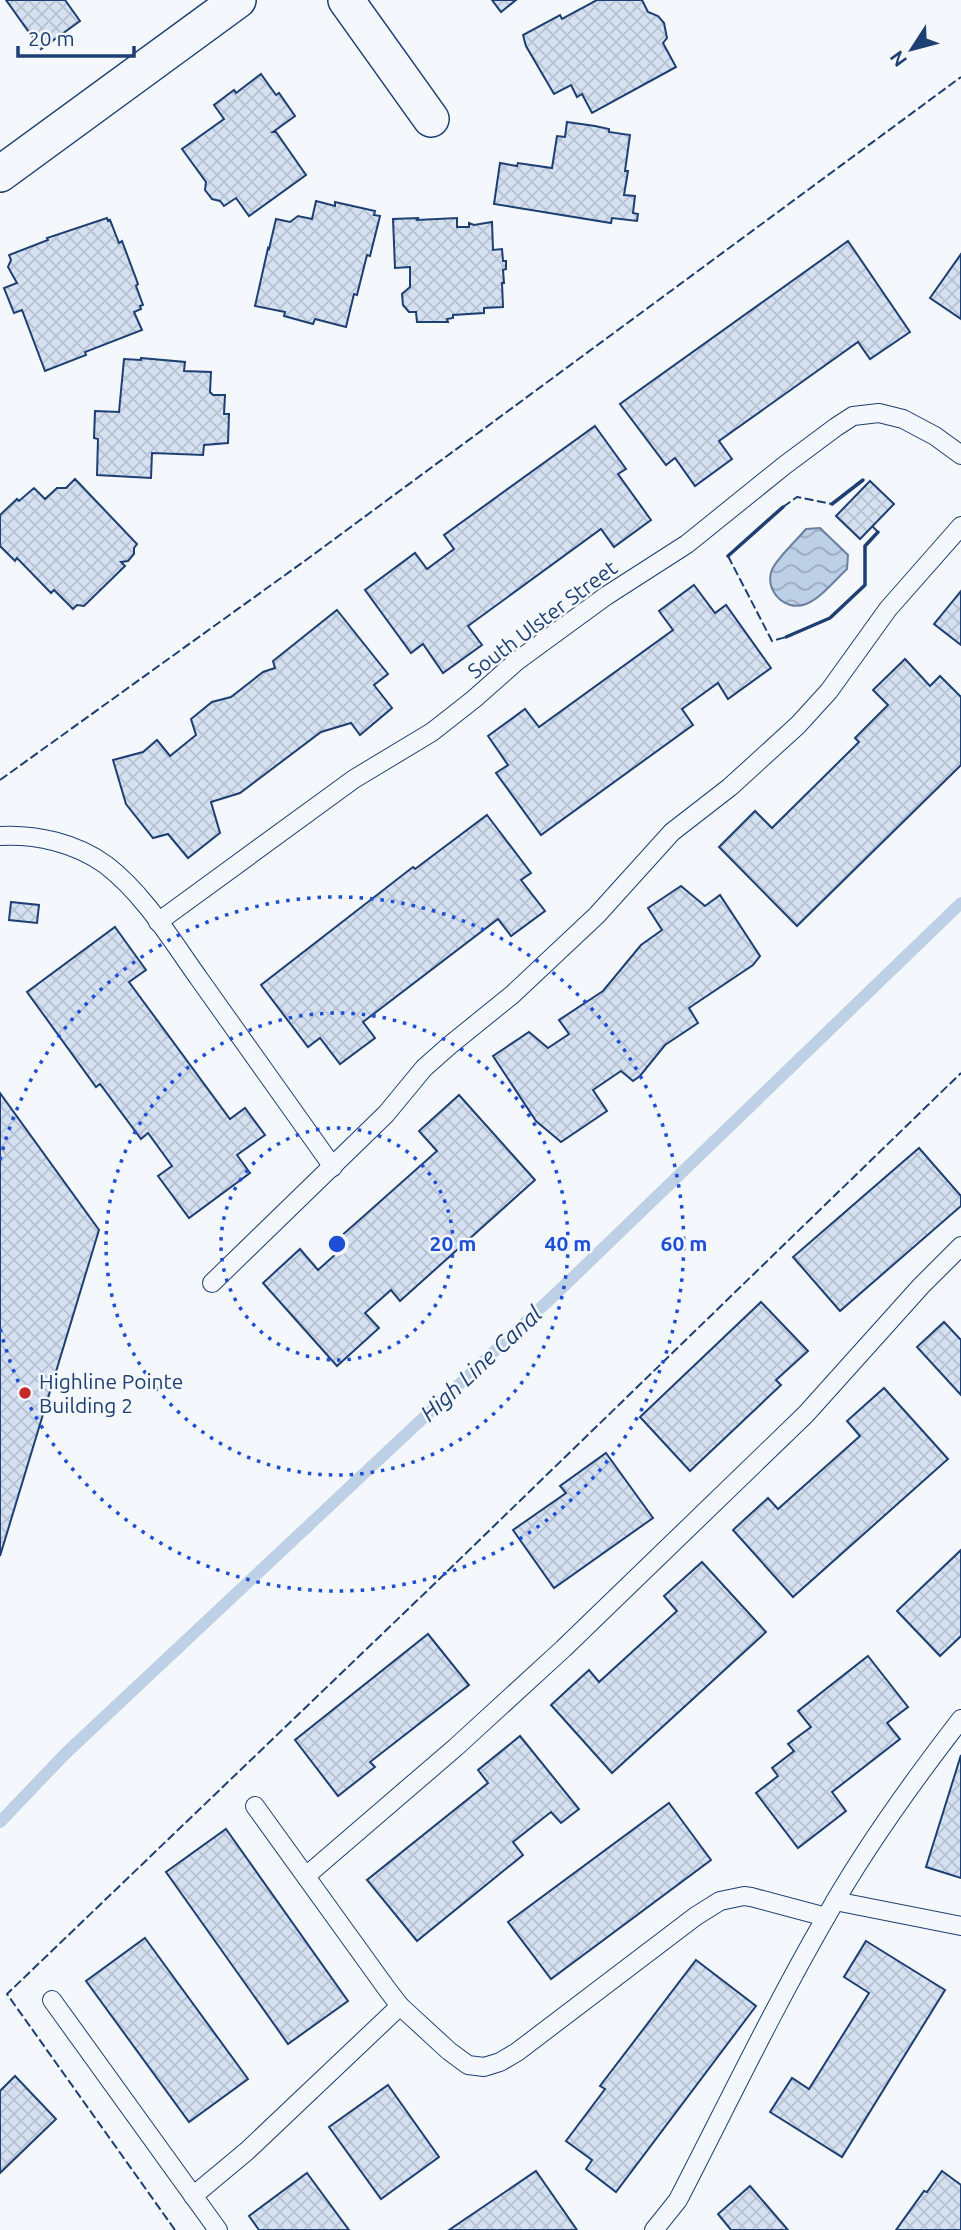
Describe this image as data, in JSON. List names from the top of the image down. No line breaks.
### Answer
{"streets":{"lane":["South Ulster Street"]},"water":["High Line Canal"],"places":["Highline Pointe Building 2"],"scale_bar":"20 m","north":"bottom left","rings":["20 m","40 m","60 m"]}
